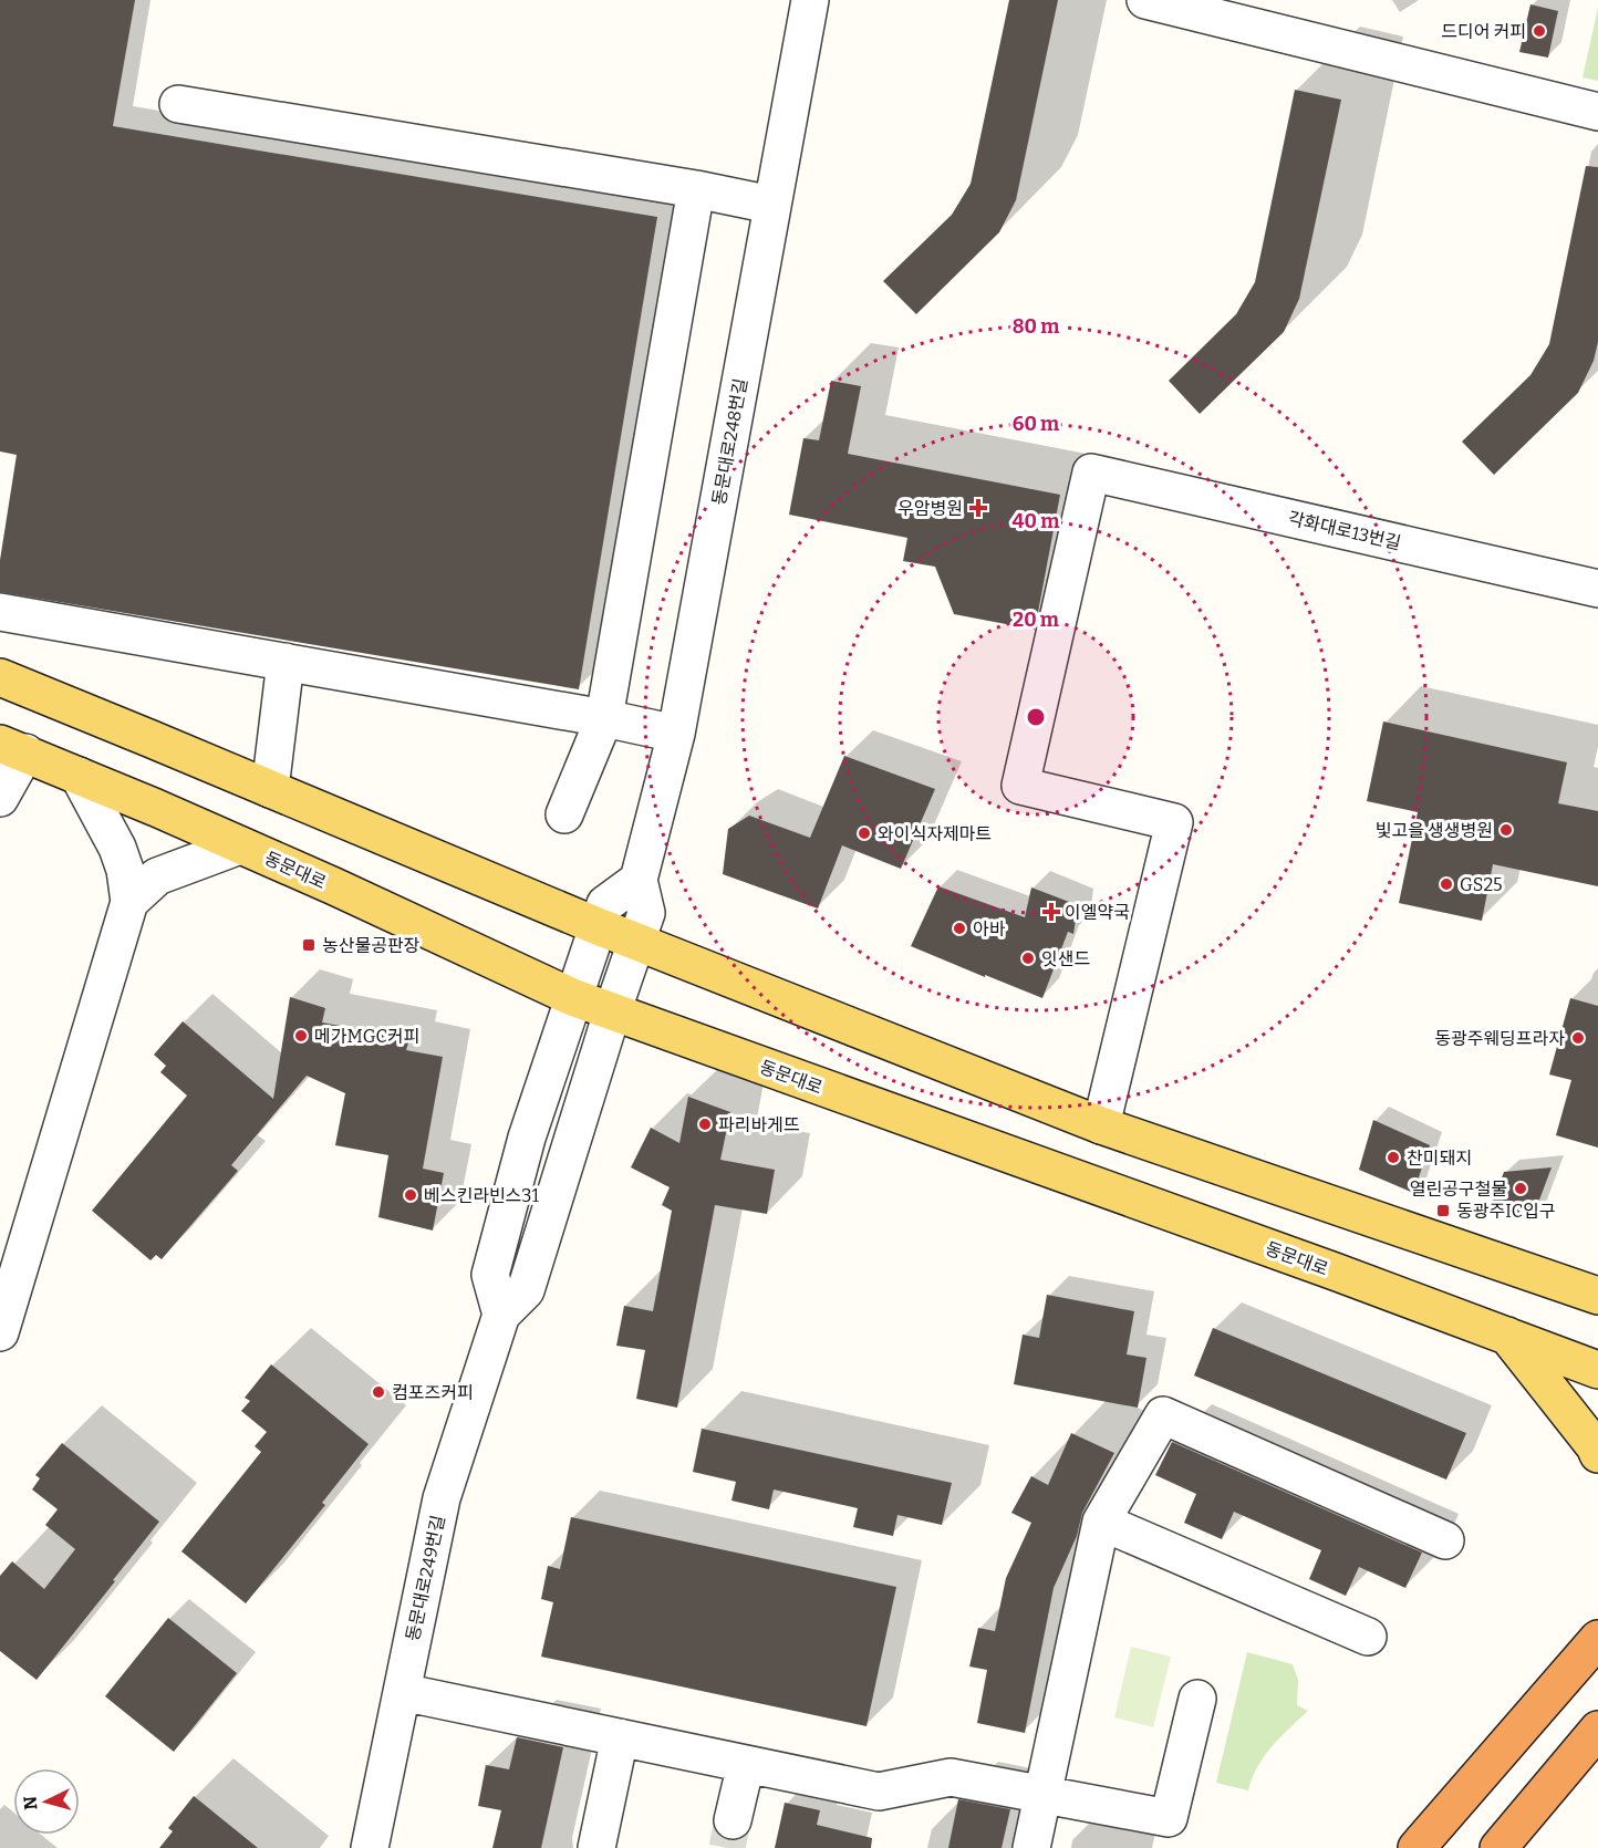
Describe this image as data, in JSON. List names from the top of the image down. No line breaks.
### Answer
{"streets":{"main road":["동문대로"],"street":["동문대로248번길","각화대로13번길","동문대로249번길"]},"crossings":[["동문대로248번길","동문대로"],["동문대로248번길","동문대로249번길"],["동문대로","동문대로249번길"]],"places":{"other":["드디어 커피","빛고을 생생병원","와이식자제마트","GS25","아바","잇샌드","메가MGC커피","동광주웨딩프라자","파리바게뜨","찬미돼지","열린공구철물","베스킨라빈스31","컴포즈커피"],"health":["우암병원","이엘약국"],"transit":["농산물공판장","동광주IC입구"]},"north":"left","rings":["80 m","60 m","40 m","20 m"]}
